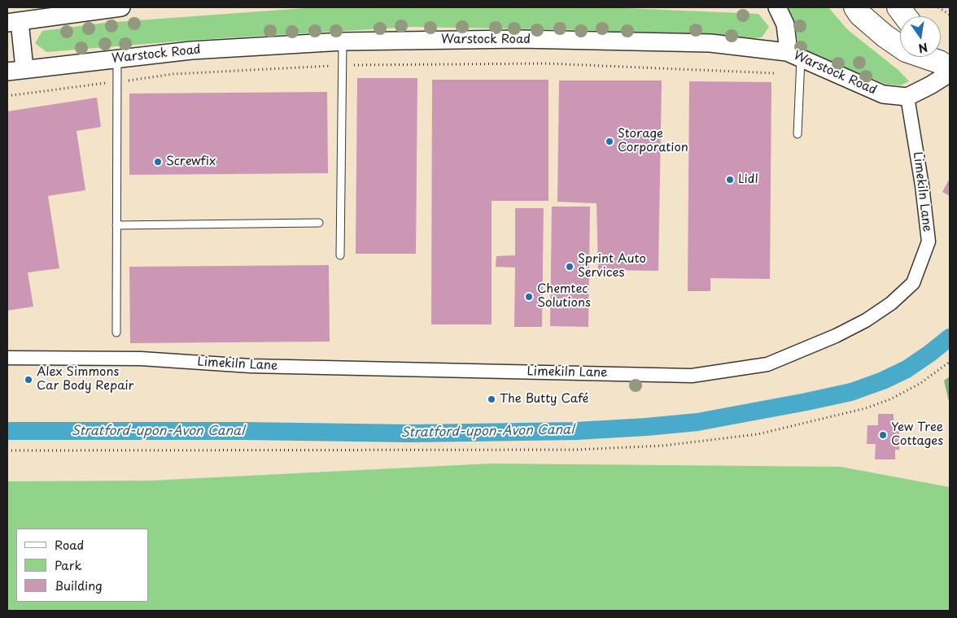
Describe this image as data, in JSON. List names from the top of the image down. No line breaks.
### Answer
{"streets":{"street":["Warstock Road","Limekiln Lane"]},"crossings":[["Warstock Road","Limekiln Lane"]],"water":["Stratford-upon-Avon Canal"],"places":["Storage Corporation","Screwfix","Lidl","Sprint Auto Services","Chemtec Solutions","Alex Simmons Car Body Repair","The Butty Café","Yew Tree Cottages"],"legend":["Road","Park","Building"],"north":"bottom"}
